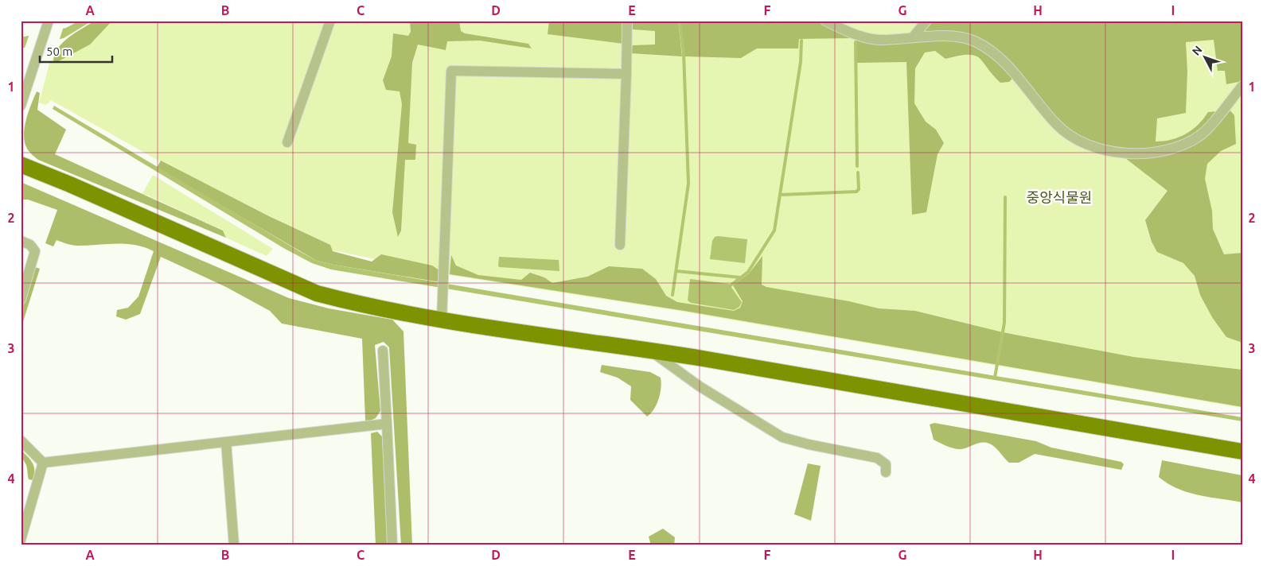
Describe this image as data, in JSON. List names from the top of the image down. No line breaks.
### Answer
{"parks":["중앙식물원"],"scale_bar":"50 m","north":"top left","grid":{"columns":["A","B","C","D","E","F","G","H","I"],"rows":["1","2","3","4"]}}
